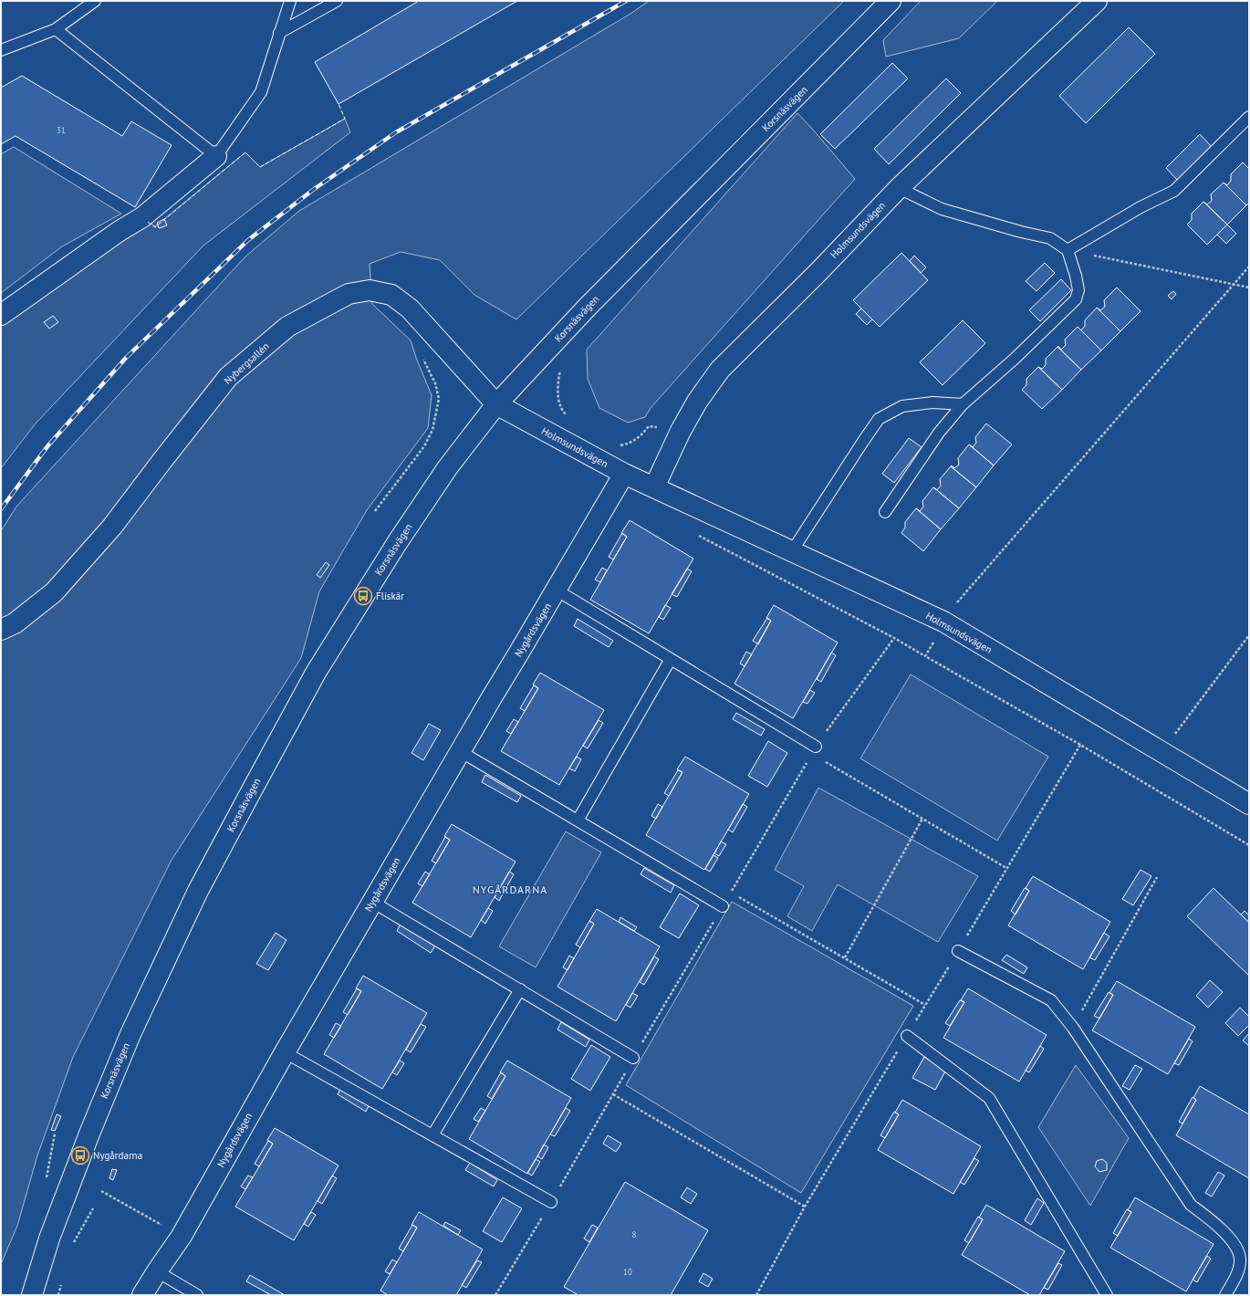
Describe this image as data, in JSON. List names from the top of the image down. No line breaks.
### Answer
{"streets":{"street":["Korsnäsvägen","Holmsundsvägen","Nybergsallén","Nygårdsvägen"]},"crossings":[["Korsnäsvägen","Holmsundsvägen"],["Korsnäsvägen","Nybergsallén"],["Holmsundsvägen","Nybergsallén"],["Holmsundsvägen","Nygårdsvägen"]],"districts":["NYGÅRDARNA"],"places":{"bus stop":["Fliskär","Nygårdarna"]},"house_numbers":["31","8","10"]}
